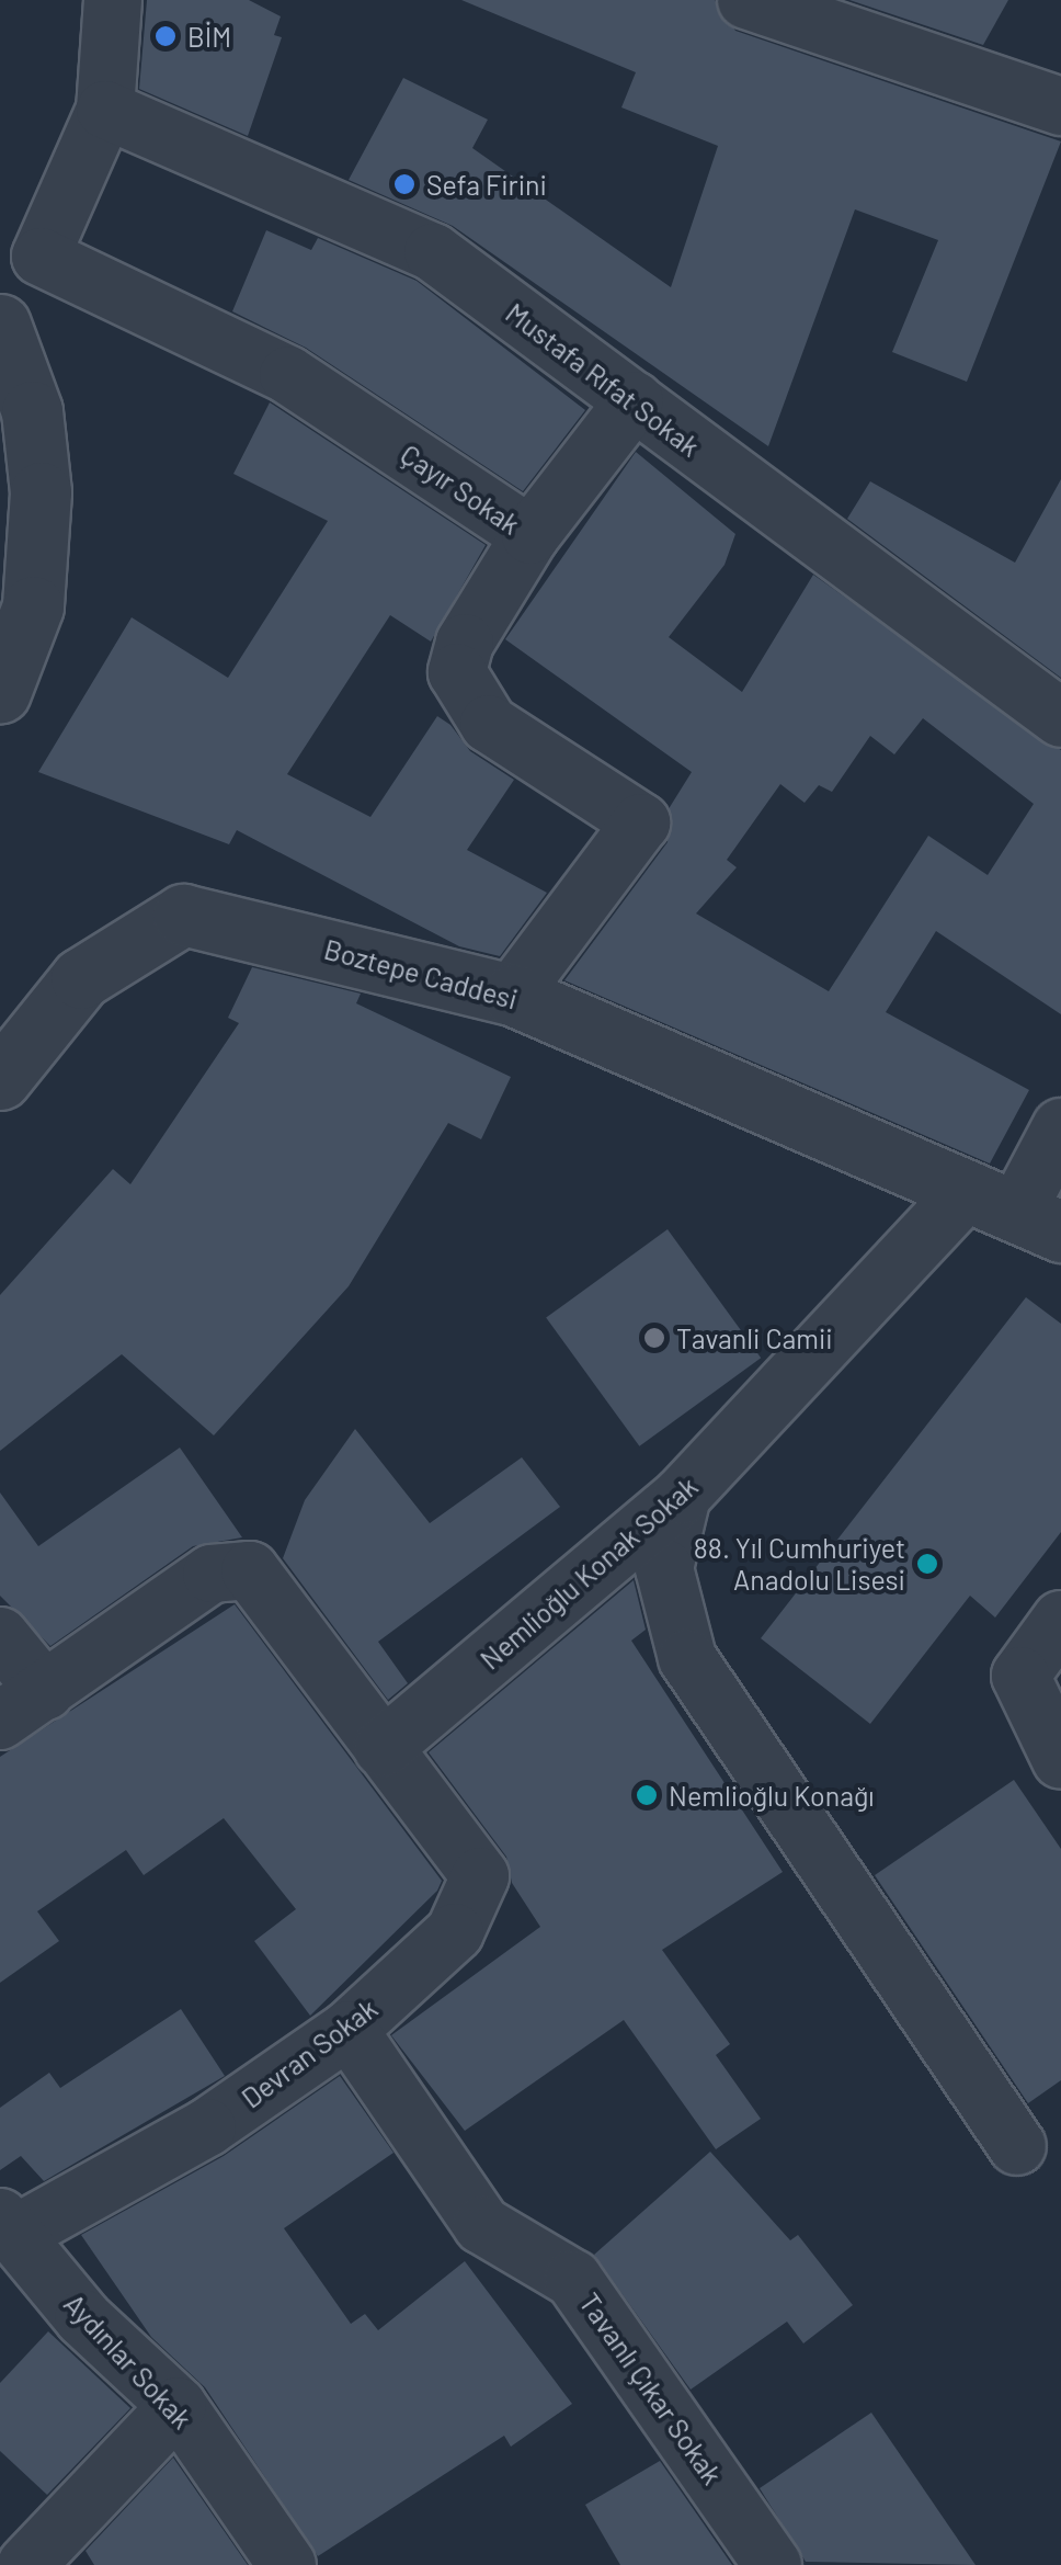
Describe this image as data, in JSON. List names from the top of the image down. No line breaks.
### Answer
{"streets":{"street":["Mustafa Rıfat Sokak","Çayır Sokak","Boztepe Caddesi","Nemlioğlu Konak Sokak","Devran Sokak","Aydınlar Sokak","Tavanlı Çıkar Sokak"]},"crossings":[["Mustafa Rıfat Sokak","Çayır Sokak"],["Çayır Sokak","Boztepe Caddesi"],["Boztepe Caddesi","Nemlioğlu Konak Sokak"],["Nemlioğlu Konak Sokak","Devran Sokak"],["Devran Sokak","Aydınlar Sokak"],["Devran Sokak","Tavanlı Çıkar Sokak"]],"places":["BİM","Sefa Firini","Tavanli Camii","88. Yıl Cumhuriyet Anadolu Lisesi","Nemlioğlu Konağı"]}
